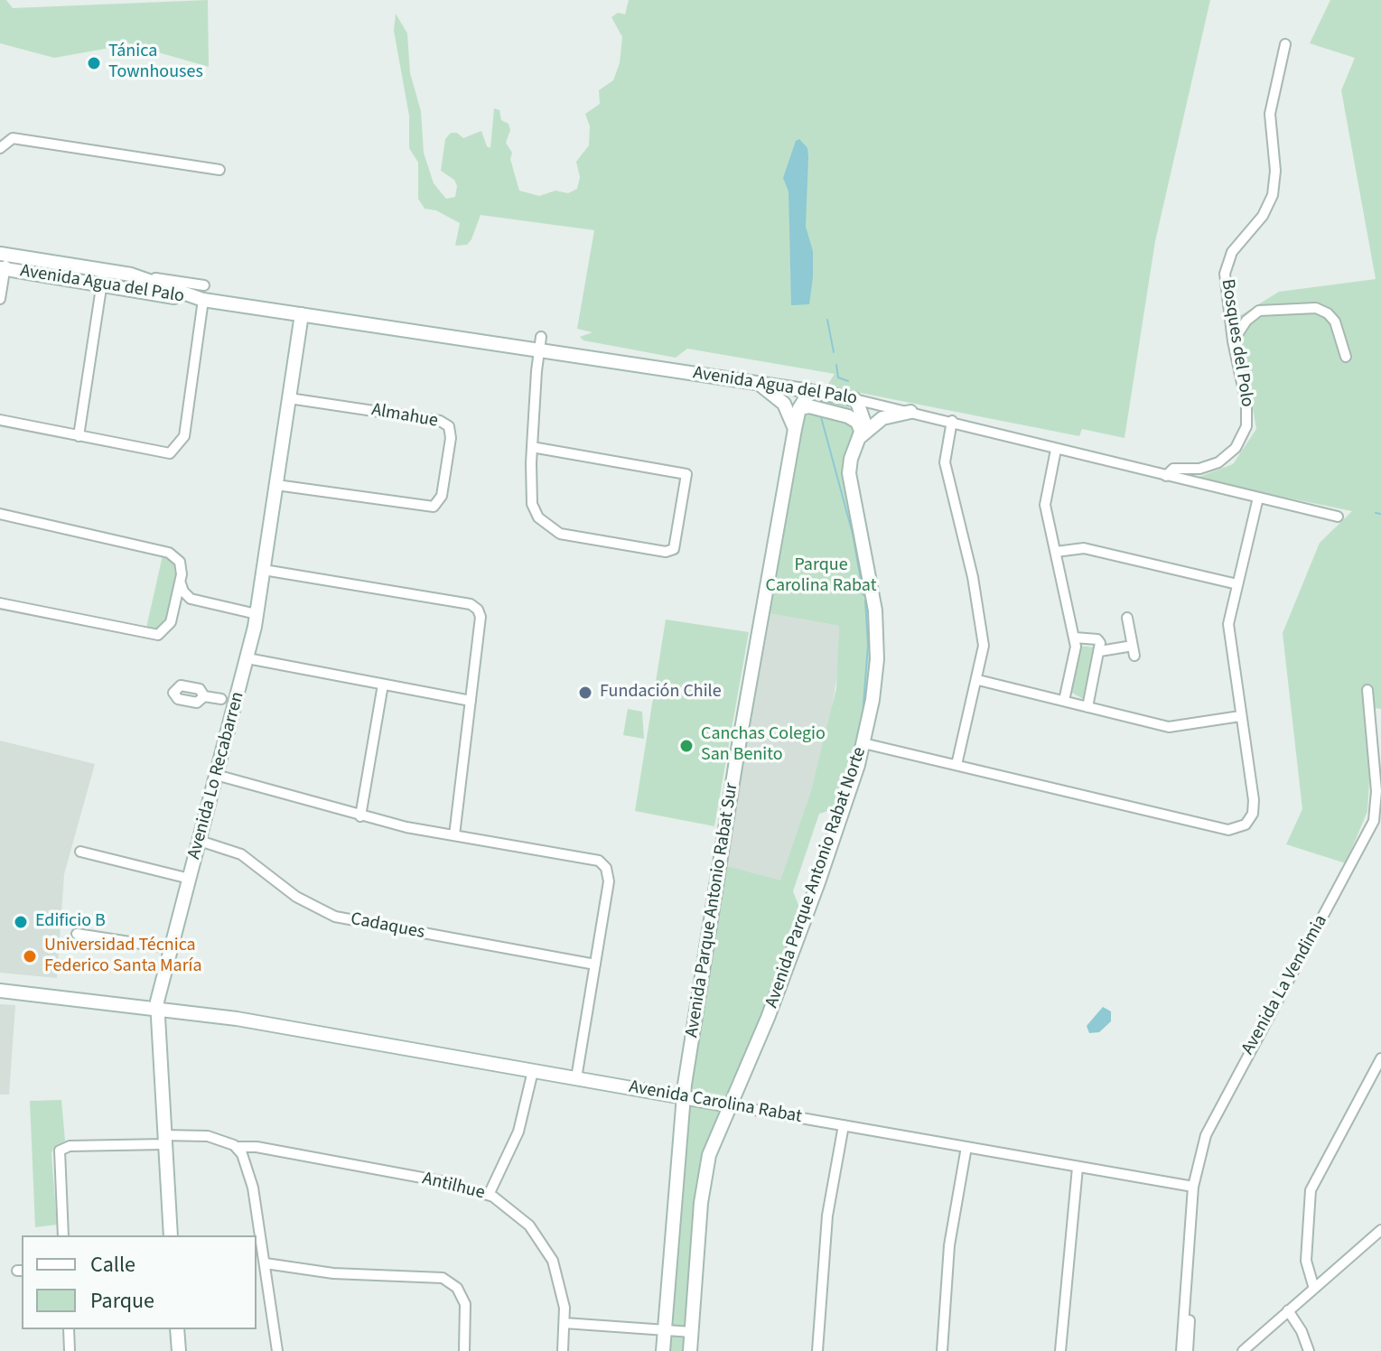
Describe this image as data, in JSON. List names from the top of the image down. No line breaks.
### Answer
{"streets":{"street":["Avenida Agua del Palo","Bosques del Polo","Almahue","Avenida Lo Recabarren","Avenida Parque Antonio Rabat Norte","Avenida Parque Antonio Rabat Sur","Cadaques","Avenida La Vendimia","Avenida Carolina Rabat","Antilhue"]},"crossings":[["Avenida Agua del Palo","Bosques del Polo"],["Avenida Agua del Palo","Avenida Lo Recabarren"],["Avenida Agua del Palo","Avenida Parque Antonio Rabat Sur"],["Almahue","Avenida Lo Recabarren"],["Avenida Lo Recabarren","Cadaques"],["Avenida Lo Recabarren","Avenida Carolina Rabat"],["Avenida Lo Recabarren","Antilhue"],["Avenida Parque Antonio Rabat Norte","Avenida Carolina Rabat"],["Avenida Parque Antonio Rabat Sur","Avenida Carolina Rabat"],["Avenida La Vendimia","Avenida Carolina Rabat"]],"parks":["Parque Carolina Rabat"],"places":["Tánica Townhouses","Fundación Chile","Canchas Colegio San Benito","Edificio B","Universidad Técnica Federico Santa María"],"legend":["Calle","Parque"]}
